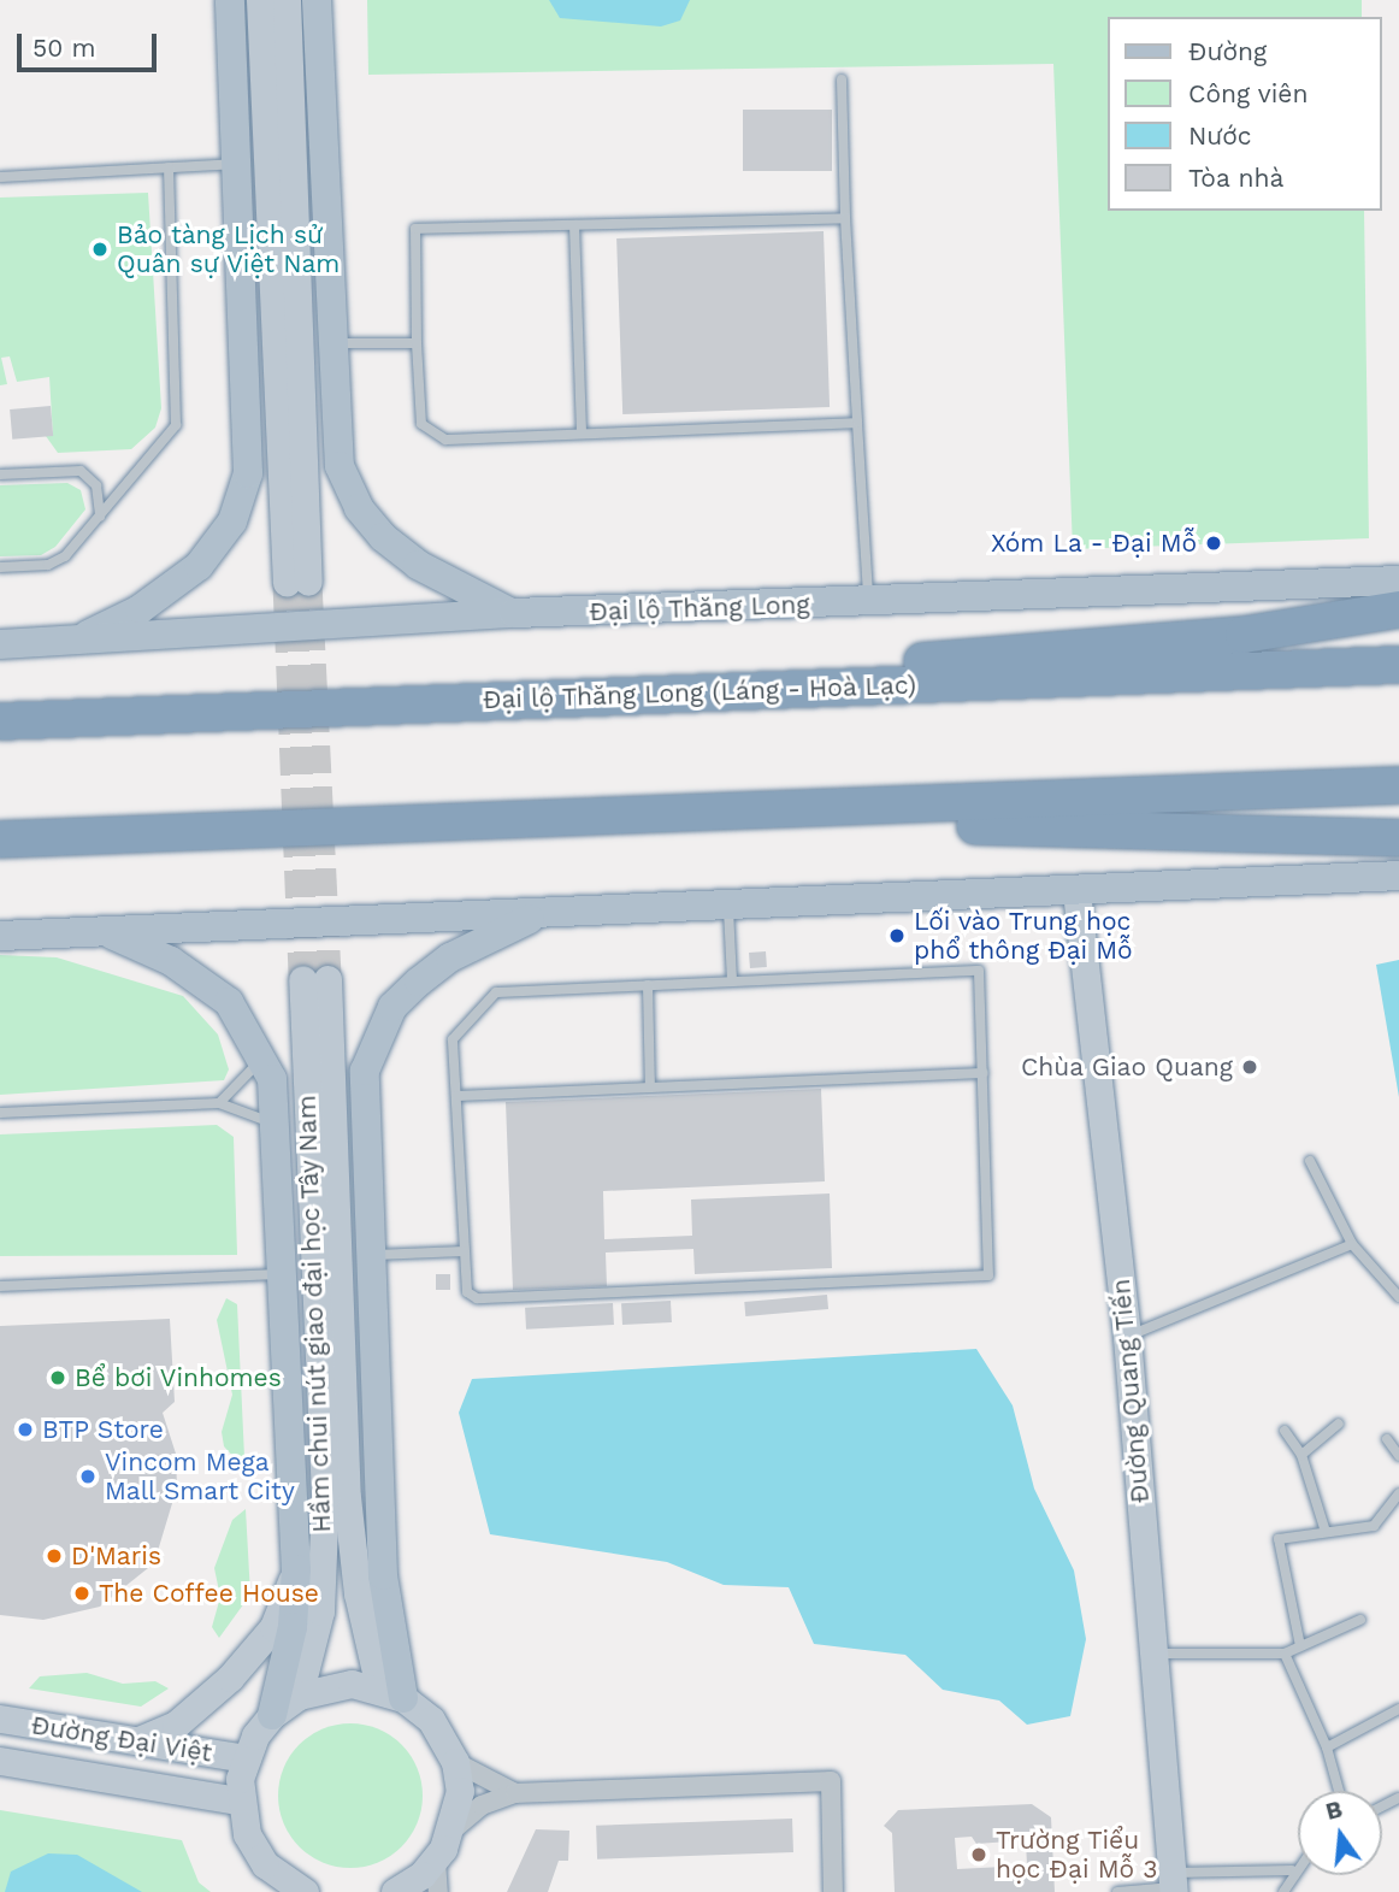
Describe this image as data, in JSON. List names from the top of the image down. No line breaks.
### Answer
{"streets":{"highway":["Đại lộ Thăng Long (Láng - Hoà Lạc)"],"main road":["Đại lộ Thăng Long"],"street":["Hầm chui nút giao đại học Tây Nam","Đường Quang Tiến","Đường Đại Việt"]},"places":["Bảo tàng Lịch sử Quân sự Việt Nam","Xóm La - Đại Mỗ","Lối vào Trung học phổ thông Đại Mỗ","Chùa Giao Quang","Bể bơi Vinhomes","BTP Store","Vincom Mega Mall Smart City","D'Maris","The Coffee House","Trường Tiểu học Đại Mỗ 3"],"legend":["Đường","Công viên","Nước","Tòa nhà"],"scale_bar":"50 m","north":"top"}
